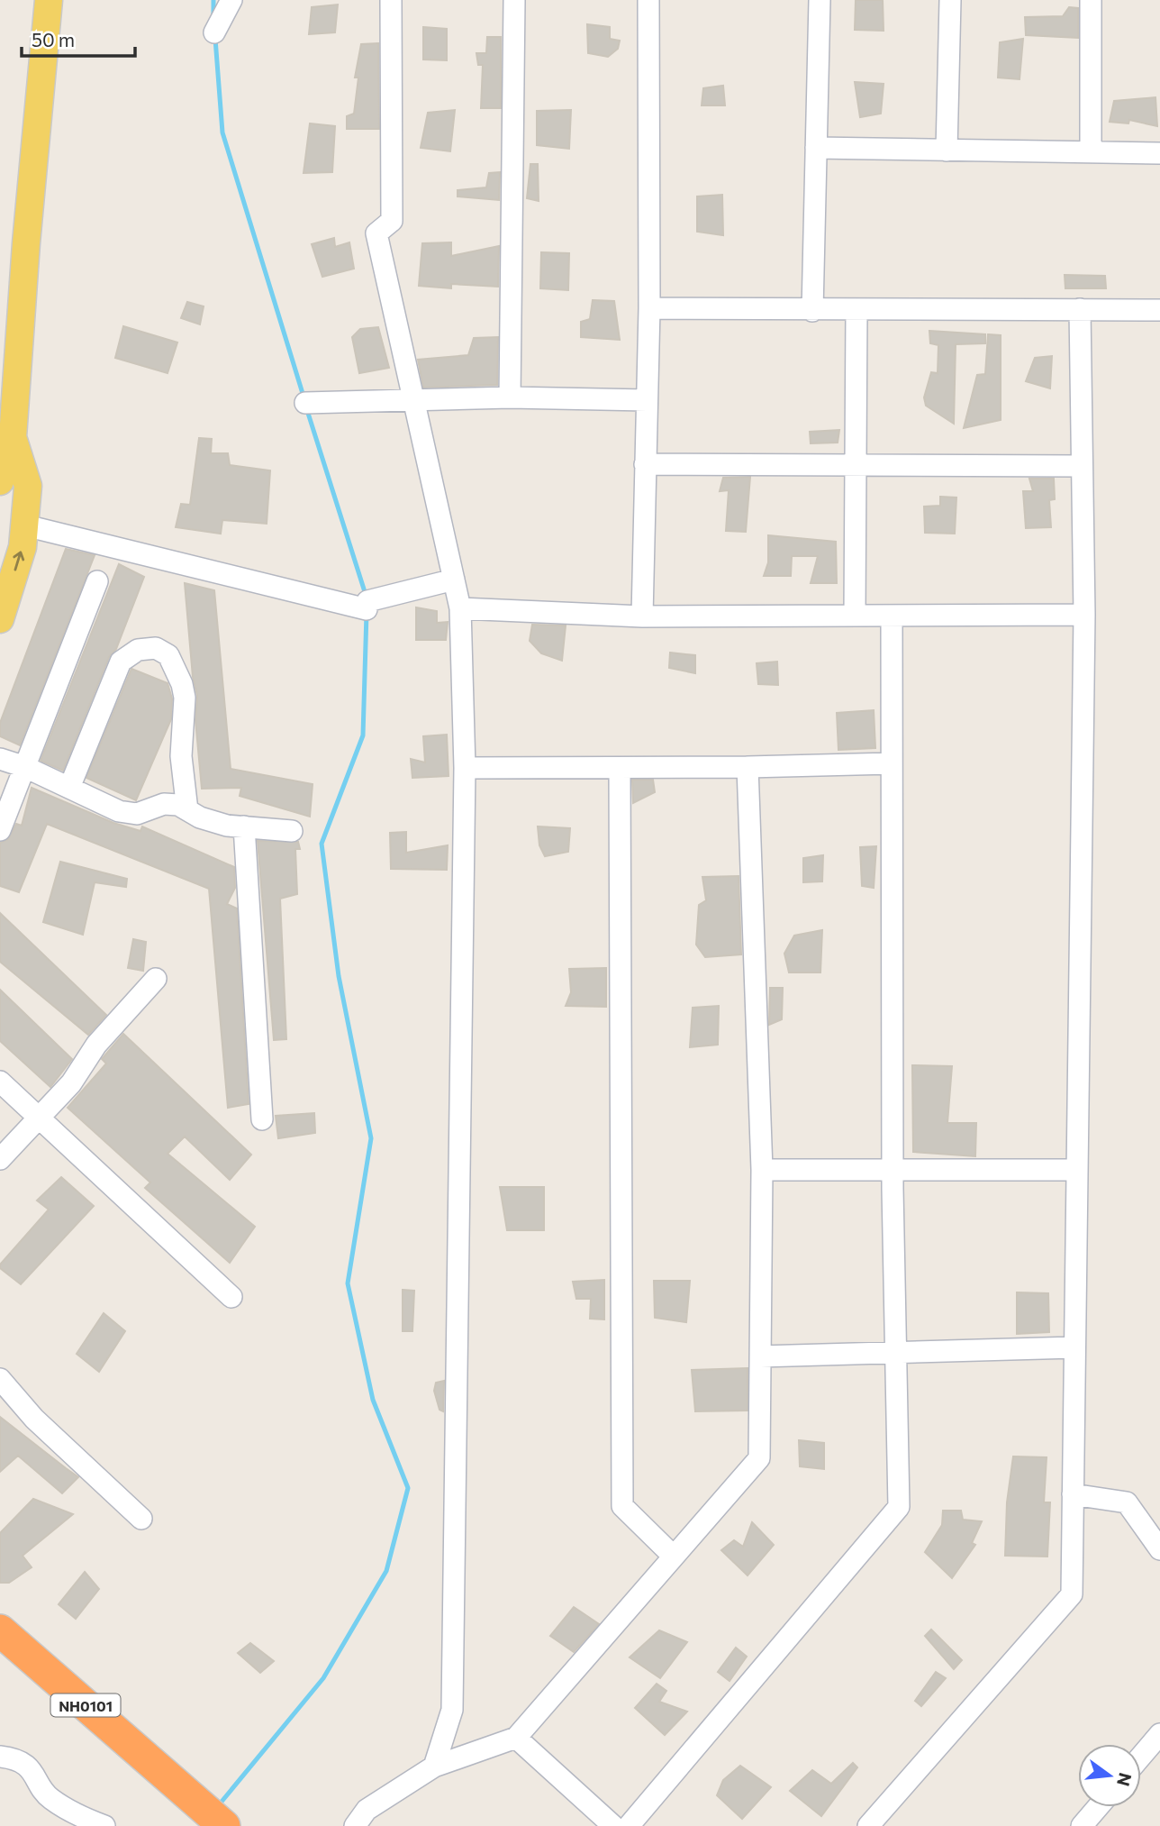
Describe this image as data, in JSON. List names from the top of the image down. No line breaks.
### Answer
{"streets":{"highway":["NH0101"]},"scale_bar":"50 m","north":"right"}
